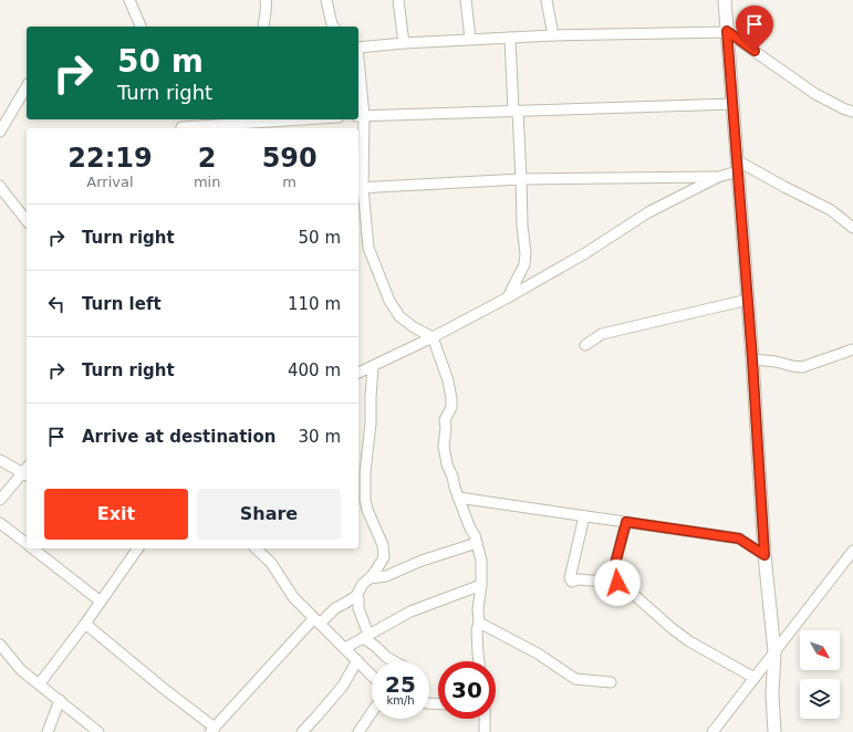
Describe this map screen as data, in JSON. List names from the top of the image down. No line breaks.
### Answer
{"north":"bottom right","page":{"turn":["50 m","Turn right"],"eta":["22:19","Arrival","2","min","590","m"],"list":[{"name":"Turn right","value":"50 m"},{"name":"Turn left","value":"110 m"},{"name":"Turn right","value":"400 m"},{"name":"Arrive at destination","value":"30 m"}],"buttons":["Exit","Share"],"speed":"25 km/h","limit":"30"}}
